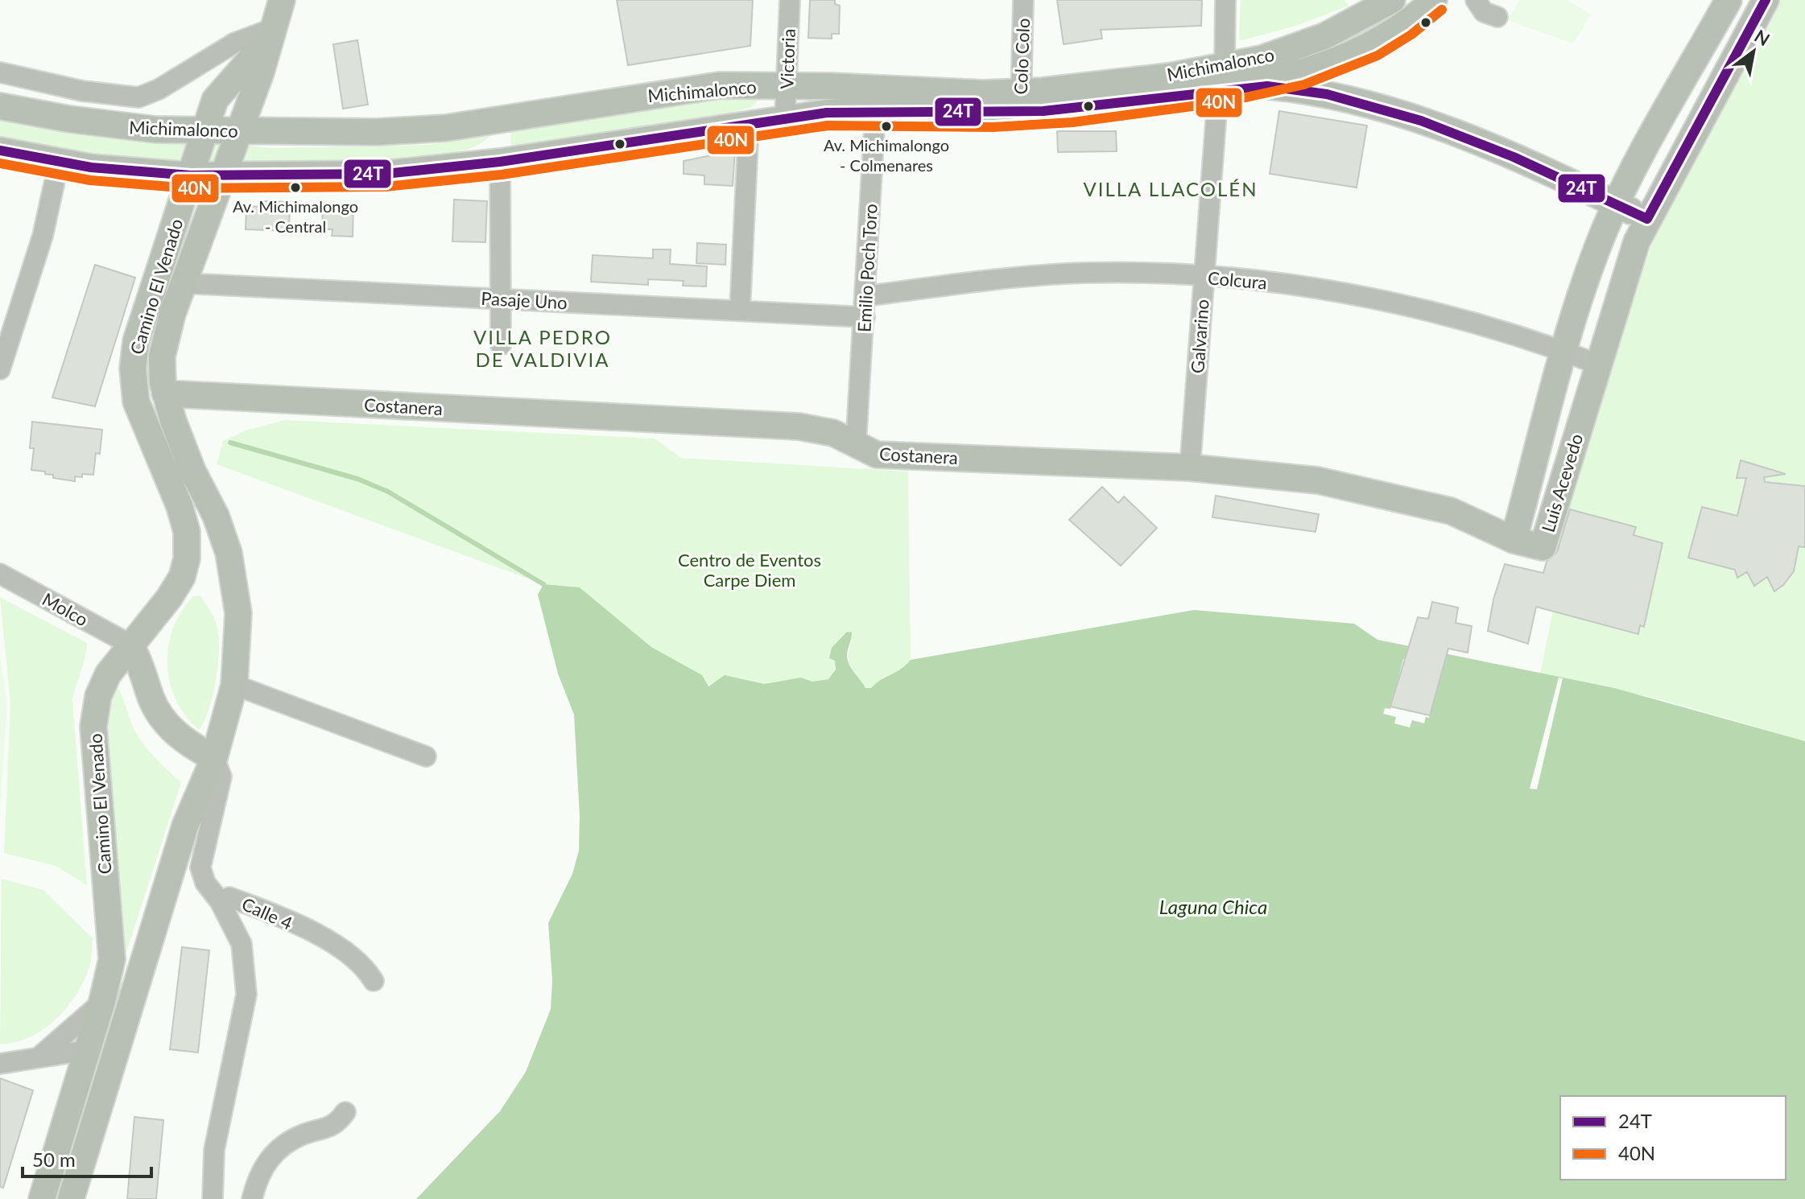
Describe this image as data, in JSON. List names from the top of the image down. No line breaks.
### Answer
{"streets":{"street":["Colo Colo","Victoria","Michimalonco","Emilio Poch Toro","Colcura","Camino El Venado","Pasaje Uno","Galvarino","Costanera","Luis Acevedo","Molco","Calle 4"]},"crossings":[["Colo Colo","Michimalonco"],["Victoria","Michimalonco"],["Michimalonco","Emilio Poch Toro"],["Michimalonco","Camino El Venado"],["Michimalonco","Galvarino"],["Emilio Poch Toro","Colcura"],["Emilio Poch Toro","Pasaje Uno"],["Emilio Poch Toro","Costanera"],["Colcura","Galvarino"],["Colcura","Luis Acevedo"],["Camino El Venado","Pasaje Uno"],["Camino El Venado","Costanera"],["Camino El Venado","Molco"],["Camino El Venado","Calle 4"],["Galvarino","Costanera"],["Costanera","Luis Acevedo"]],"districts":["VILLA LLACOLÉN","VILLA PEDRO DE VALDIVIA"],"water":["Laguna Chica"],"parks":["Centro de Eventos Carpe Diem"],"places":["Av. Michimalongo - Colmenares","Av. Michimalongo - Central"],"lines":["transit line 24T","transit line 40N"],"legend":["24T","40N"],"scale_bar":"50 m","north":"top right"}
